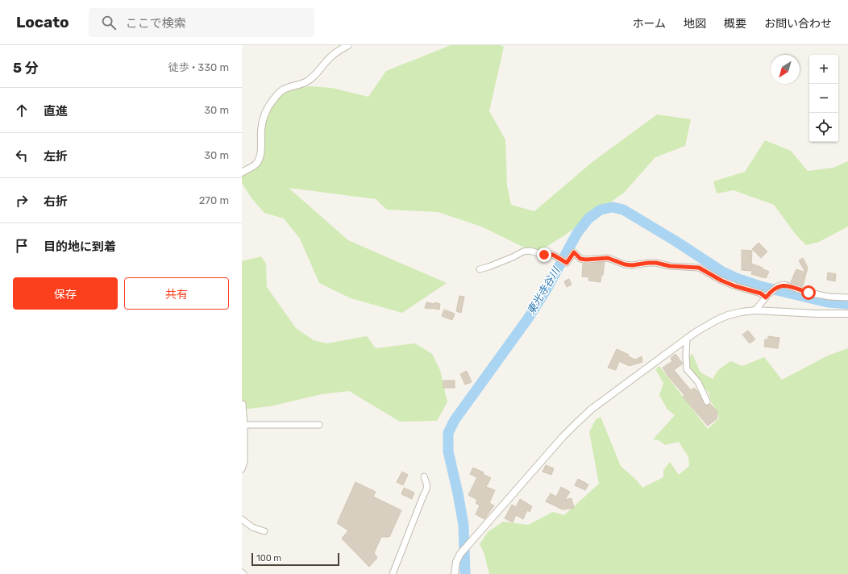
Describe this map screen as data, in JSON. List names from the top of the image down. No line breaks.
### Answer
{"water":["東光寺谷川"],"scale_bar":"100 m","north":"bottom left","page":{"header":"Locato","search":"ここで検索","nav":["ホーム","地図","概要","お問い合わせ"],"heading":["5 分","徒歩 · 330 m"],"map_buttons":["+","−"],"list":[["直進","30 m"],["左折","30 m"],["右折","270 m"],"目的地に到着"],"buttons":["保存","共有"],"scale":"100 m"}}
